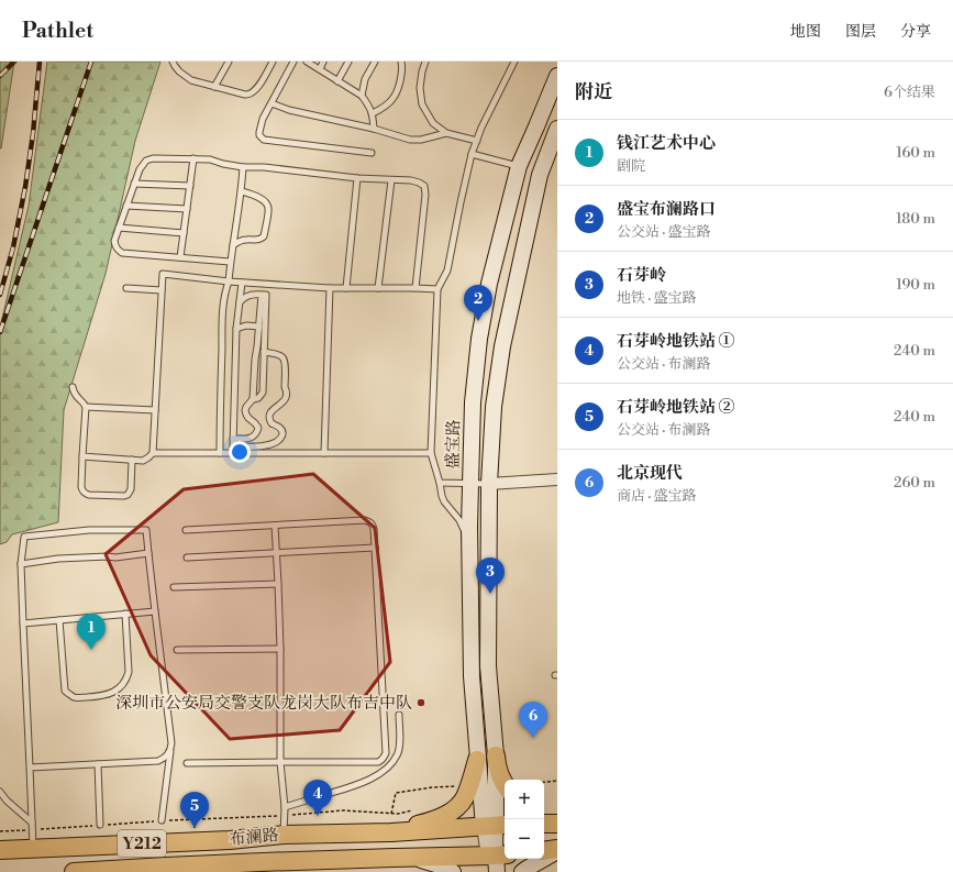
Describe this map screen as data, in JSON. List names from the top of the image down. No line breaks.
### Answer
{"streets":{"main road":["盛宝路","布澜路","Y212"]},"crossings":[["盛宝路","布澜路"]],"places":["深圳市公安局交警支队龙岗大队布吉中队"],"page":{"header":"Pathlet","nav":["地图","图层","分享"],"heading":["附近","6个结果"],"list":[{"mark":"1","name":"钱江艺术中心","note":"剧院","value":"160 m"},{"mark":"2","name":"盛宝布澜路口","note":"公交站 · 盛宝路","value":"180 m"},{"mark":"3","name":"石芽岭","note":"地铁 · 盛宝路","value":"190 m"},{"mark":"4","name":"石芽岭地铁站 ①","note":"公交站 · 布澜路","value":"240 m"},{"mark":"5","name":"石芽岭地铁站 ②","note":"公交站 · 布澜路","value":"240 m"},{"mark":"6","name":"北京现代","note":"商店 · 盛宝路","value":"260 m"}],"pins":["2","3","1","6","4","5"],"map_buttons":["+","−"]}}
